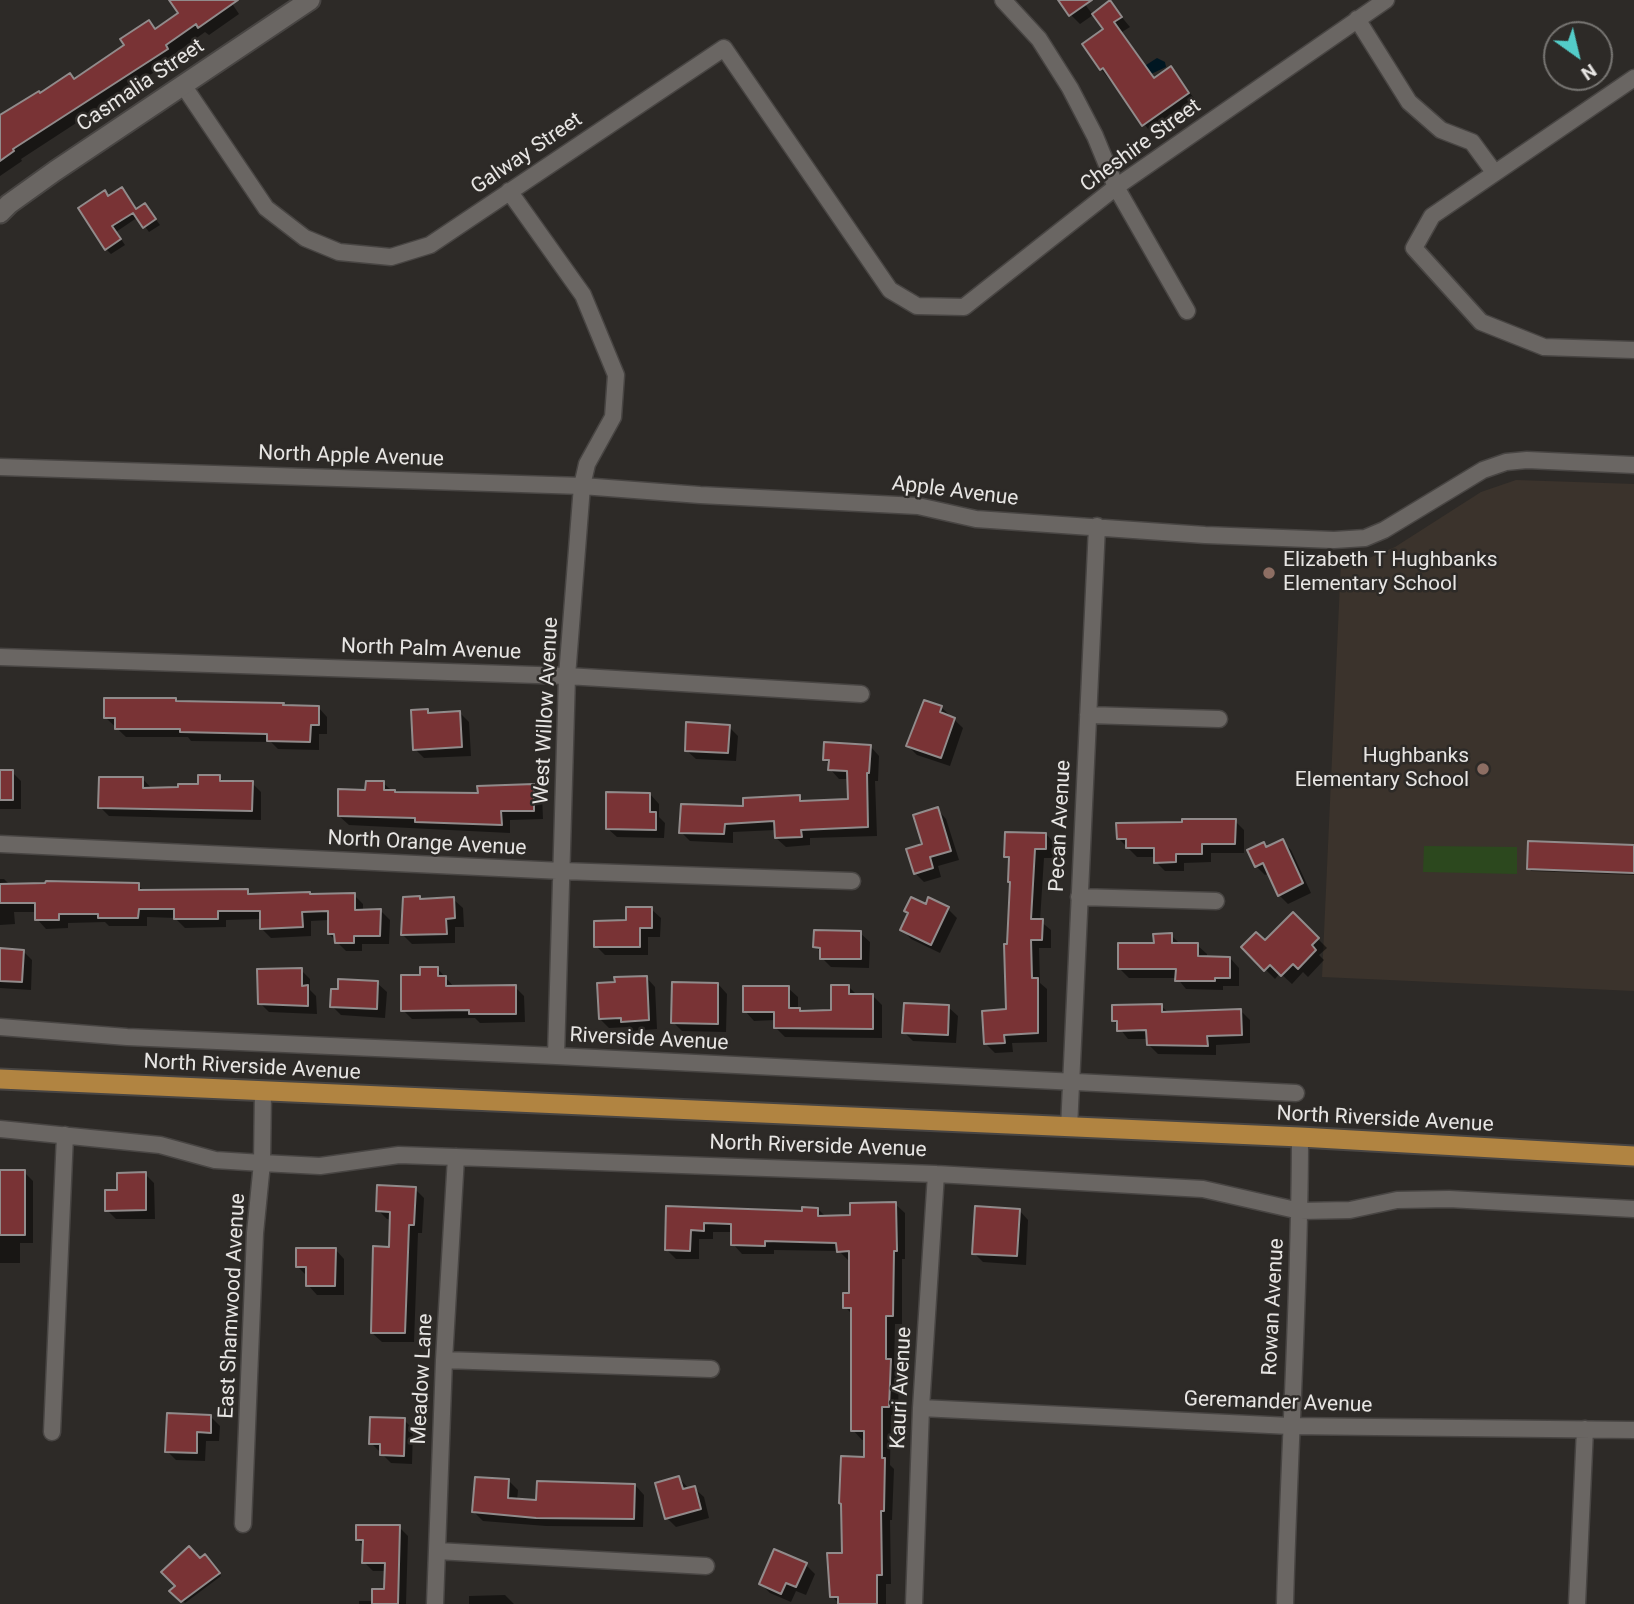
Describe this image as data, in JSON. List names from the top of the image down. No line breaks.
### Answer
{"streets":{"main road":["North Riverside Avenue"],"street":["Casmalia Street","Cheshire Street","Galway Street","North Apple Avenue","Apple Avenue","North Palm Avenue","West Willow Avenue","Pecan Avenue","North Orange Avenue","Riverside Avenue","East Shamwood Avenue","Rowan Avenue","Meadow Lane","Kauri Avenue","Geremander Avenue"]},"crossings":[["Casmalia Street","Galway Street"],["Cheshire Street","Galway Street"],["Galway Street","West Willow Avenue"],["North Apple Avenue","Apple Avenue"],["North Apple Avenue","West Willow Avenue"],["Apple Avenue","Pecan Avenue"],["North Palm Avenue","West Willow Avenue"],["West Willow Avenue","North Orange Avenue"],["West Willow Avenue","Riverside Avenue"],["Pecan Avenue","Riverside Avenue"],["Pecan Avenue","North Riverside Avenue"],["North Riverside Avenue","East Shamwood Avenue"],["North Riverside Avenue","Rowan Avenue"],["North Riverside Avenue","Meadow Lane"],["North Riverside Avenue","Kauri Avenue"],["Rowan Avenue","Geremander Avenue"],["Kauri Avenue","Geremander Avenue"]],"places":["Elizabeth T Hughbanks Elementary School","Hughbanks Elementary School"],"north":"bottom right"}
